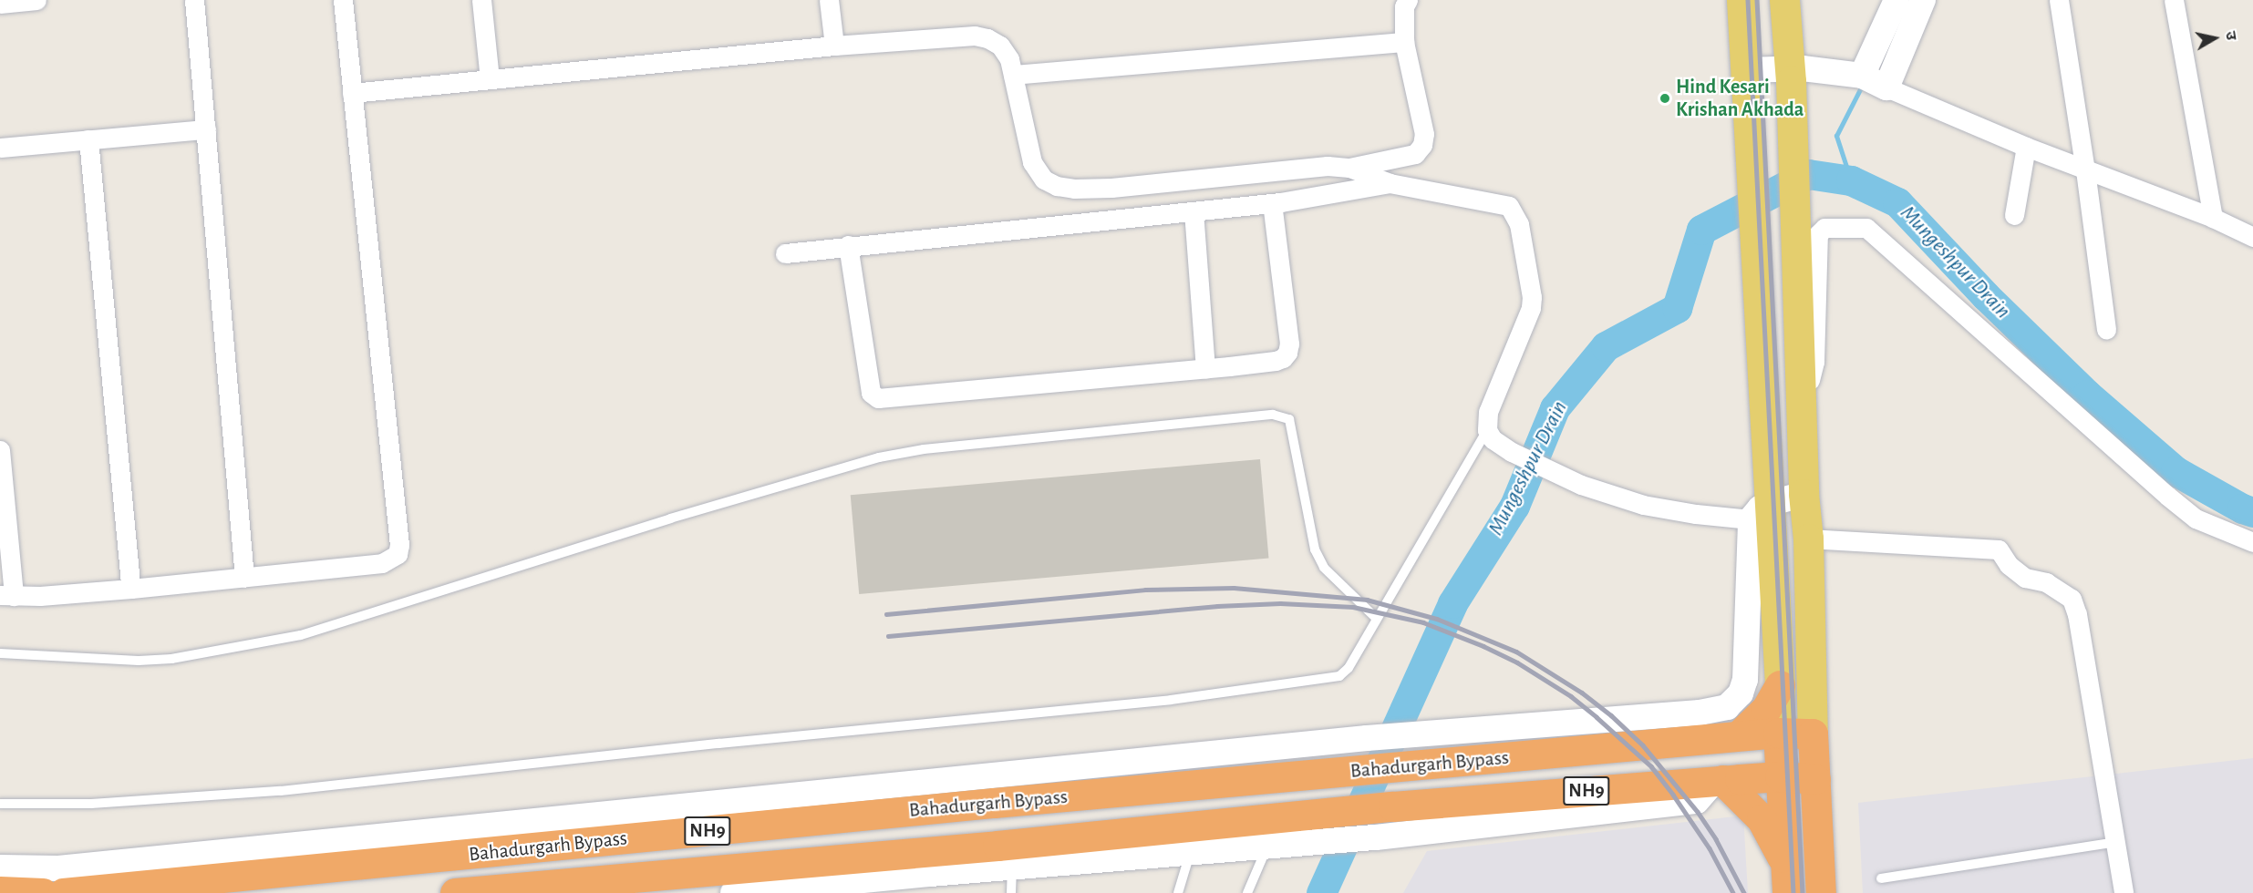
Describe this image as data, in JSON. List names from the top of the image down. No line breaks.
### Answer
{"streets":{"highway":["Bahadurgarh Bypass","NH9"]},"water":["Mungeshpur Drain"],"places":["Hind Kesari Krishan Akhada"],"north":"right"}
